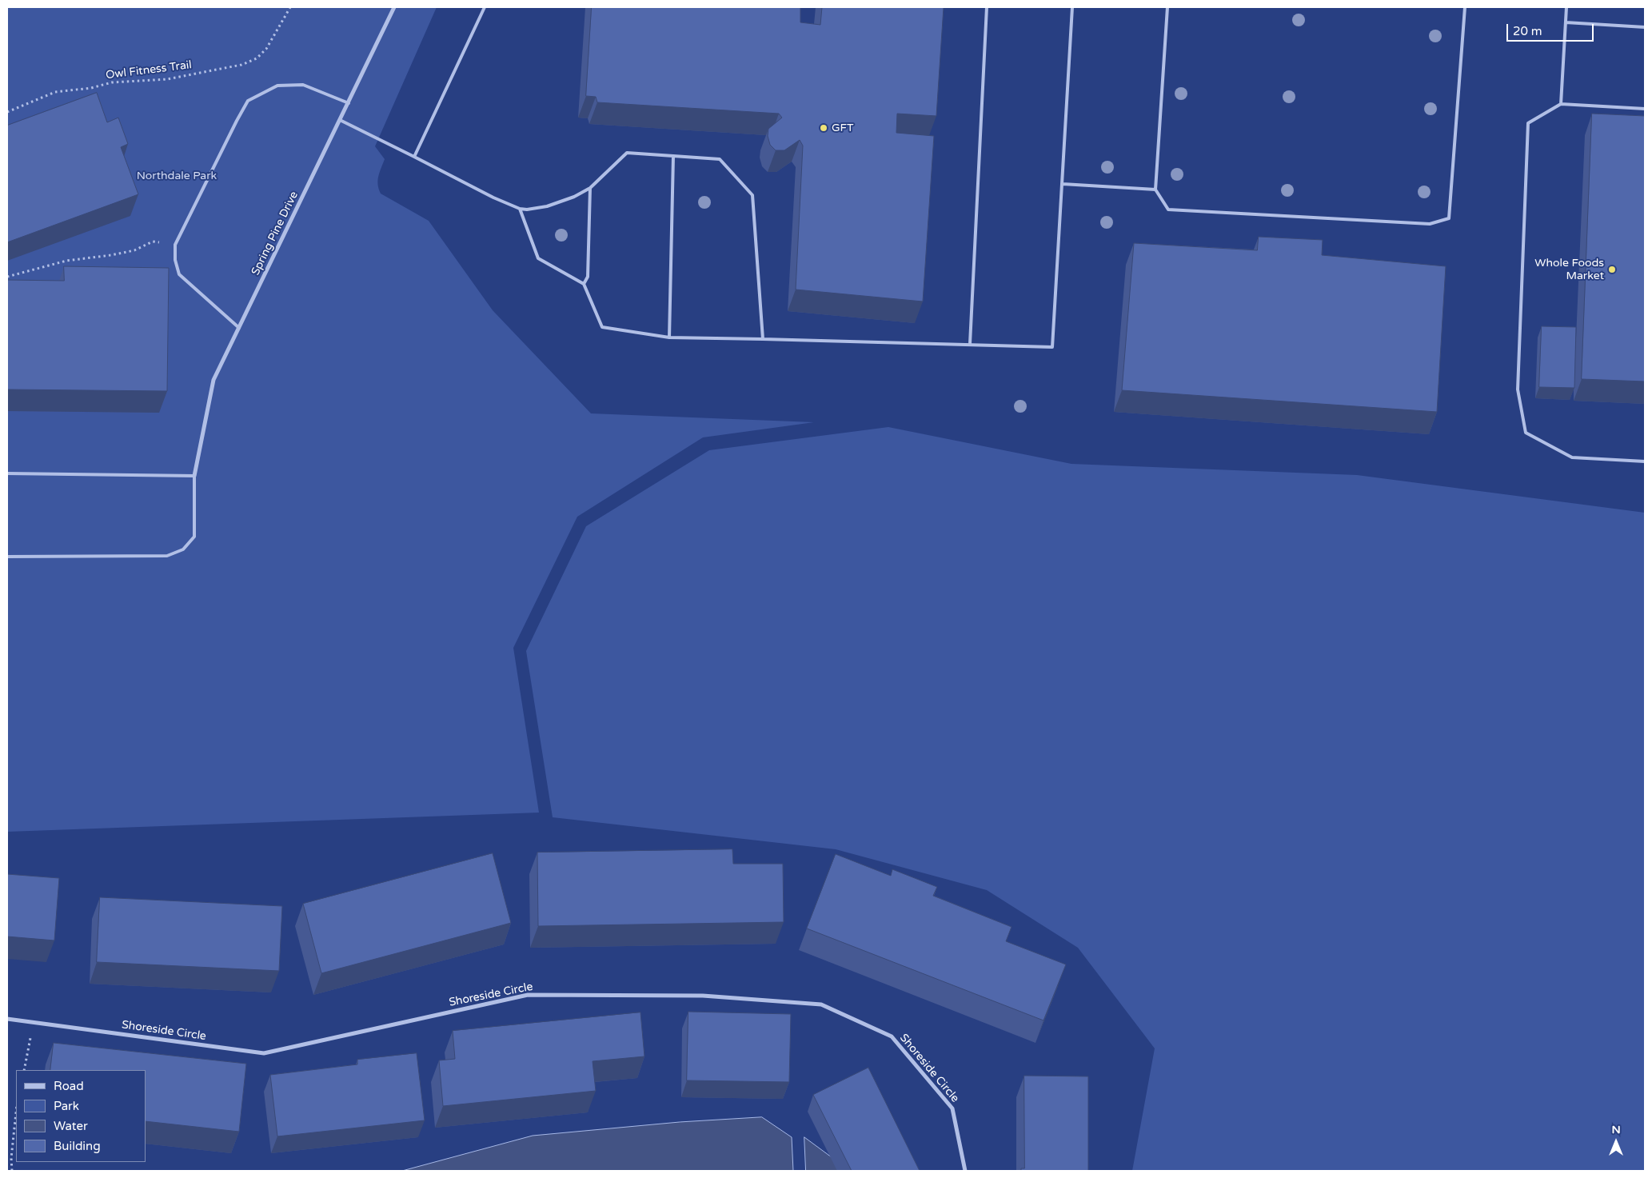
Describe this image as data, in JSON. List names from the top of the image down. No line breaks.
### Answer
{"streets":{"street":["Spring Pine Drive","Shoreside Circle"],"path":["Owl Fitness Trail"]},"parks":["Northdale Park"],"places":["GFT","Whole Foods Market"],"legend":["Road","Park","Water","Building"],"scale_bar":"20 m","north":"top"}
